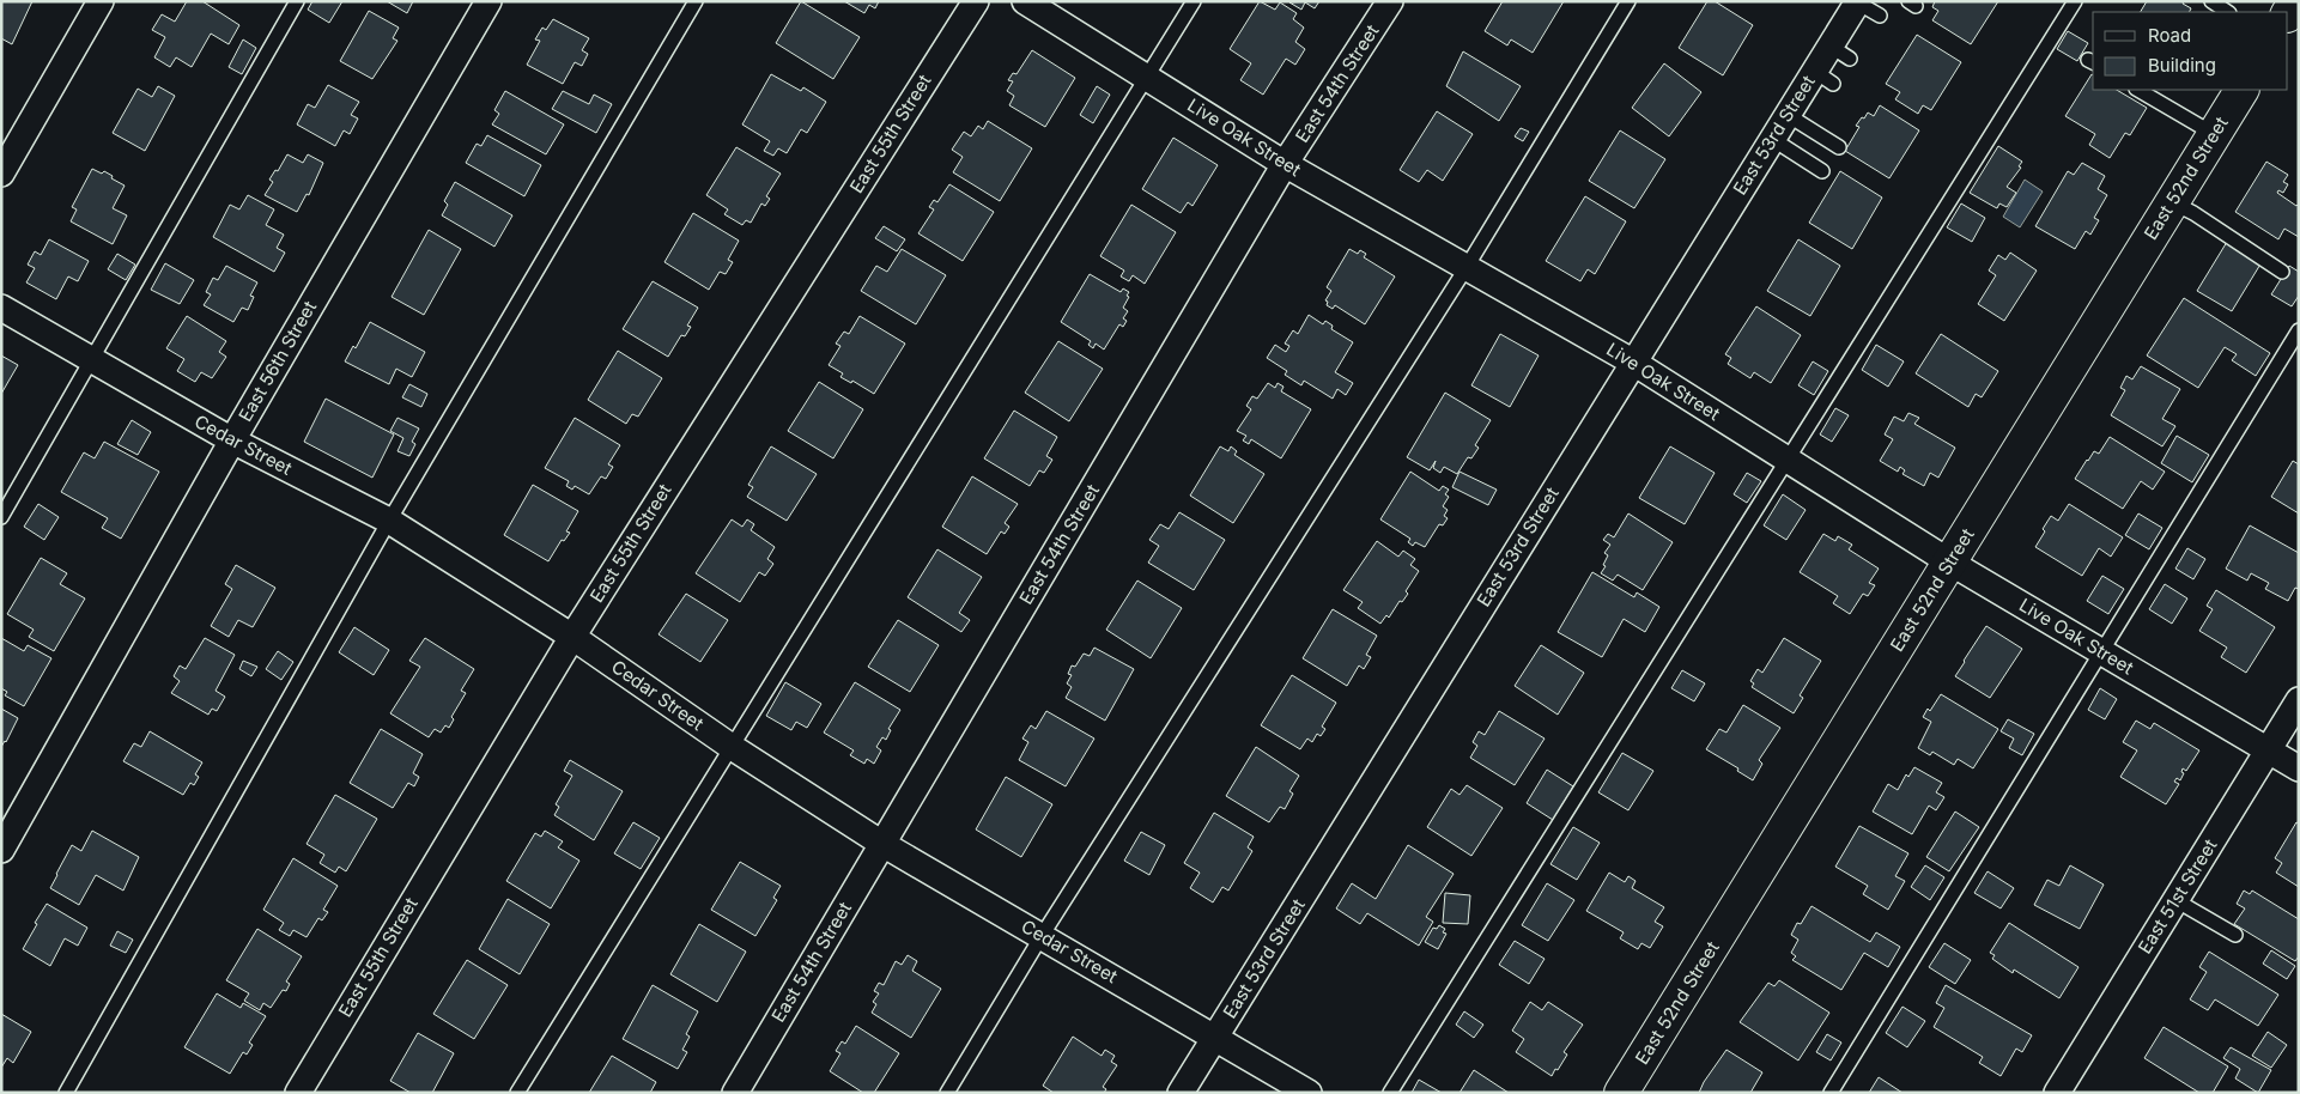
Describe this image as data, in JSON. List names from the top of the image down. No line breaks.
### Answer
{"streets":{"main road":["East 52nd Street"],"street":["East 54th Street","East 55th Street","East 53rd Street","Live Oak Street","East 56th Street","Cedar Street","East 51st Street"]},"crossings":[["East 54th Street","Live Oak Street"],["East 54th Street","Cedar Street"],["East 55th Street","Cedar Street"],["East 53rd Street","Live Oak Street"],["East 53rd Street","Cedar Street"],["Live Oak Street","East 52nd Street"],["Live Oak Street","East 51st Street"],["East 56th Street","Cedar Street"]],"legend":["Road","Building"]}
